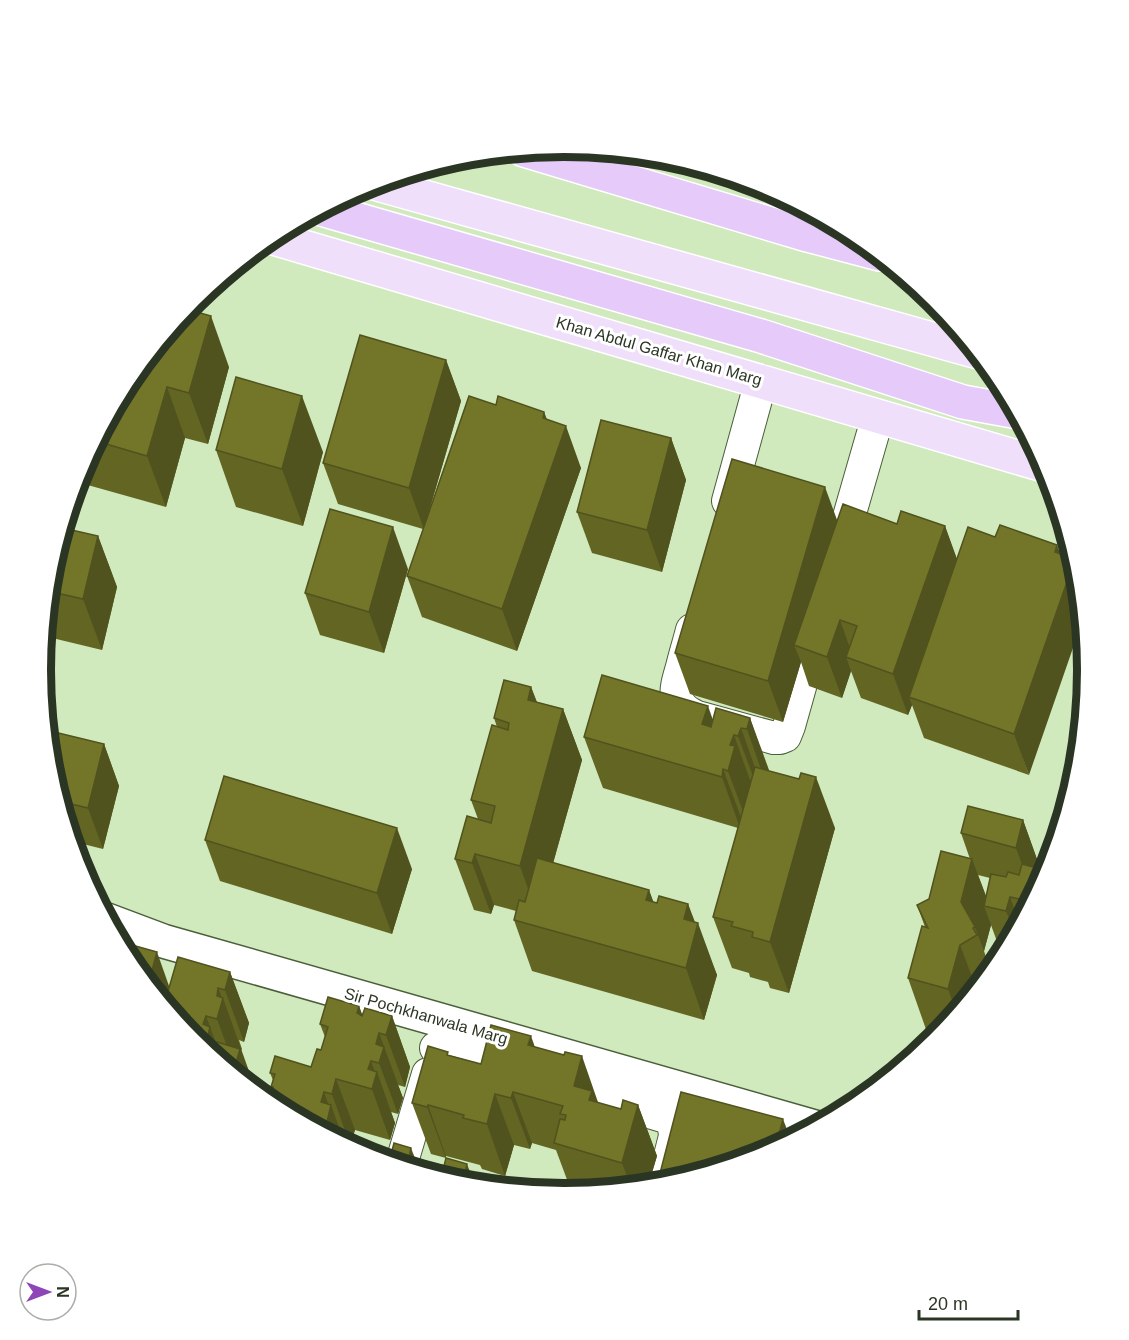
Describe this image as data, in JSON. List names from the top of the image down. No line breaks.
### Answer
{"streets":{"main road":["Khan Abdul Gaffar Khan Marg"],"street":["Sir Pochkhanwala Marg"]},"scale_bar":"20 m","north":"right"}
